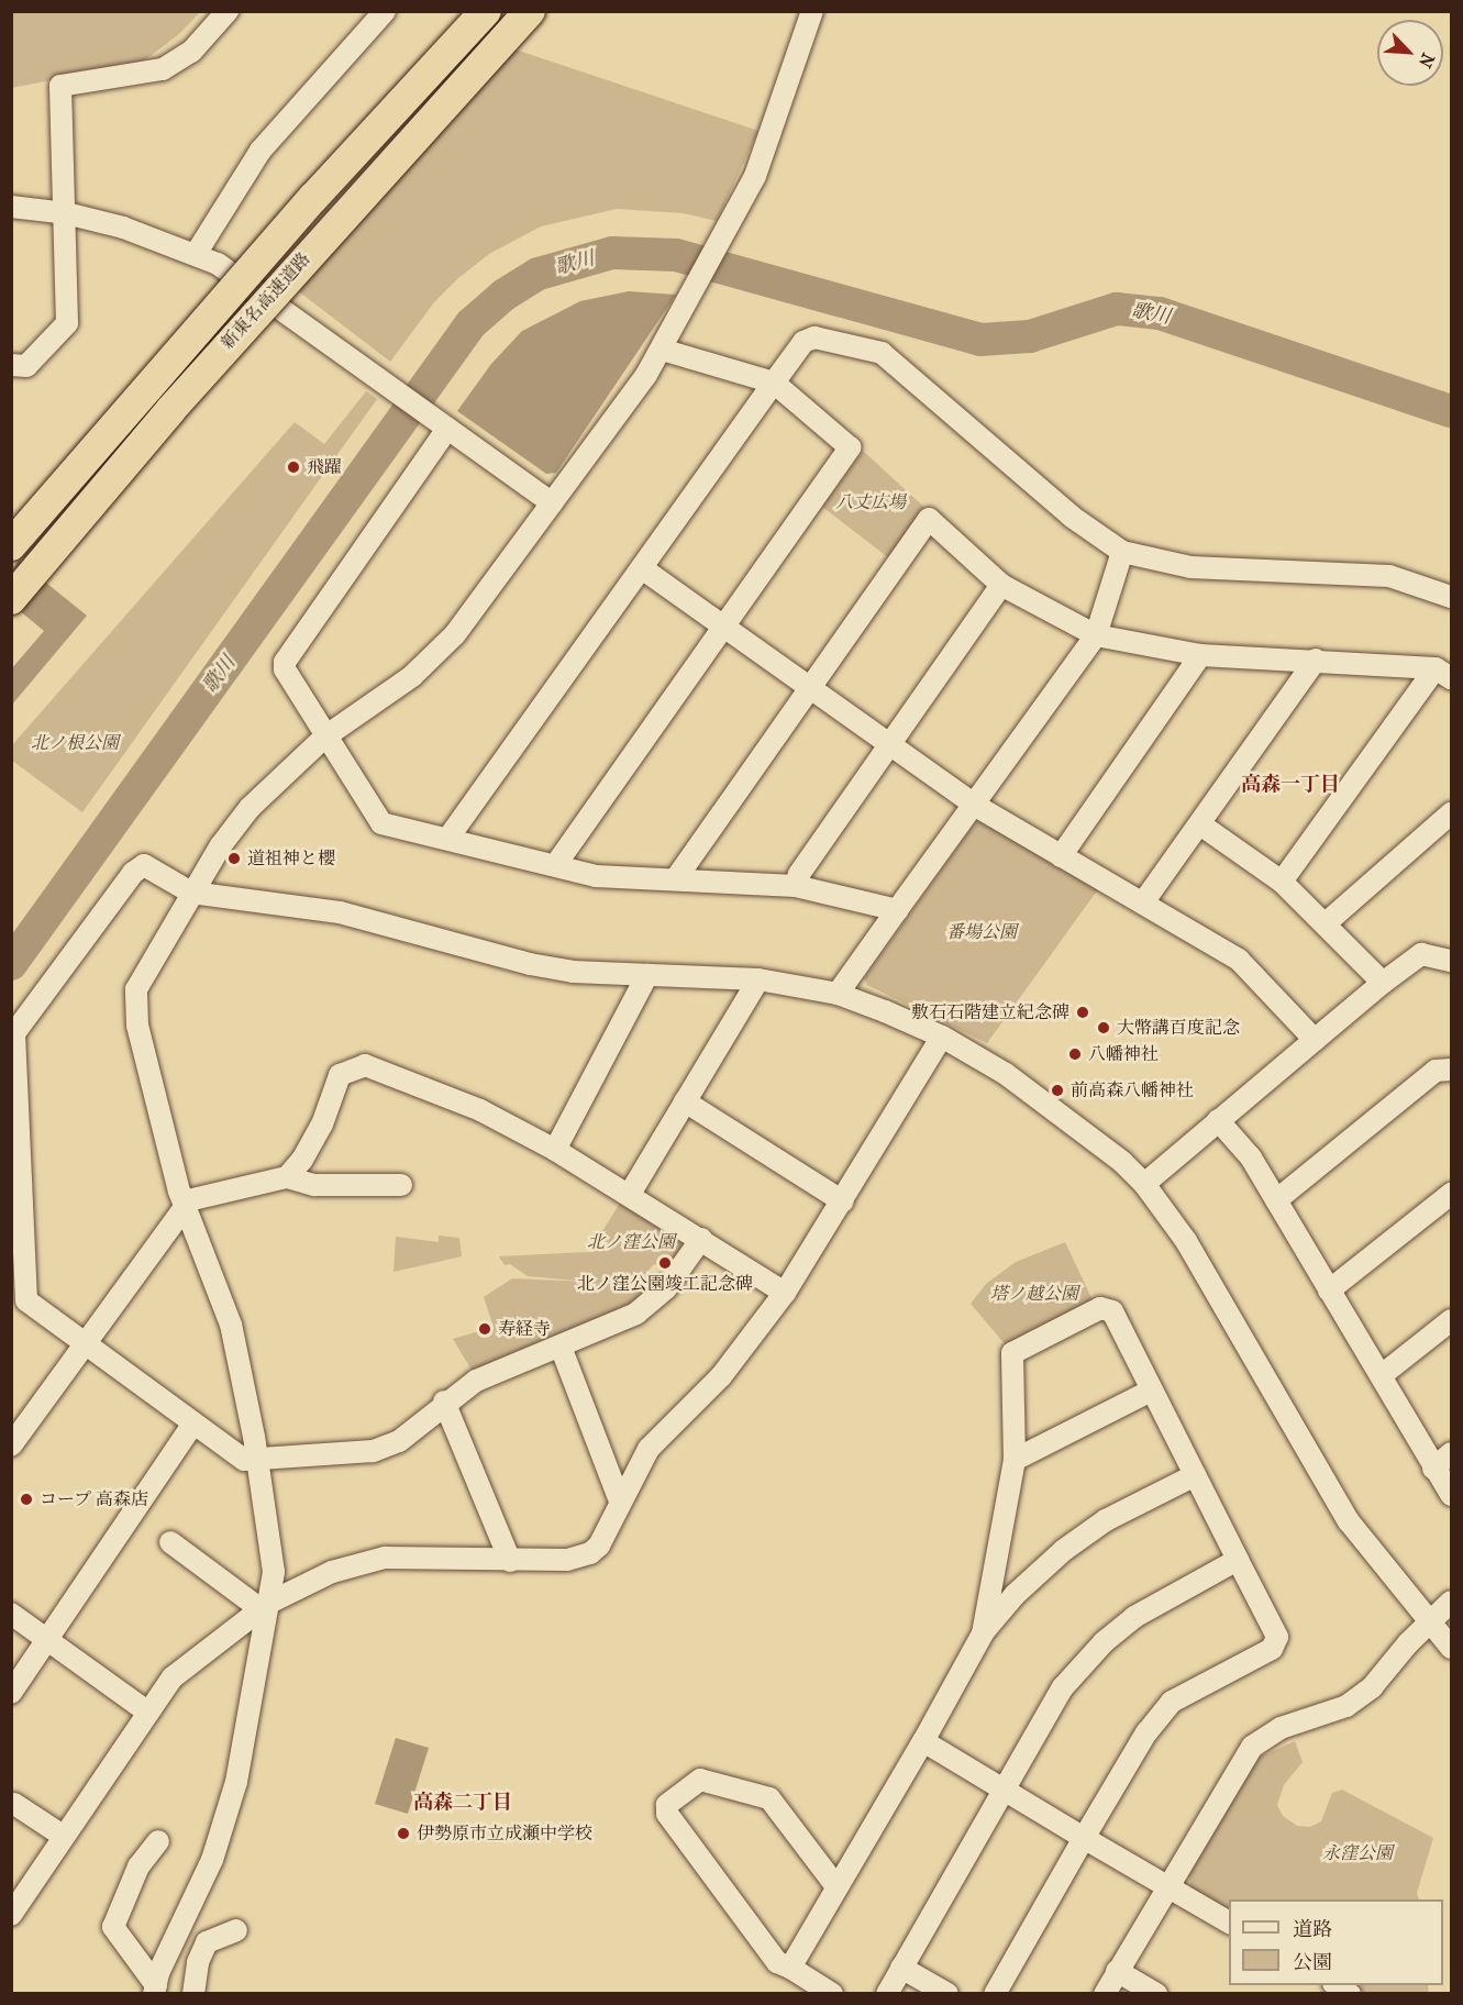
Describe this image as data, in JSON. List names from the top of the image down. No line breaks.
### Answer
{"streets":{"highway":["新東名高速道路"]},"districts":["高森一丁目","高森二丁目"],"water":["歌川"],"parks":["八丈広場","北ノ根公園","番場公園","北ノ窪公園","塔ノ越公園","永窪公園"],"places":["飛躍","道祖神と櫻","敷石石階建立紀念碑","大幣講百度記念","八幡神社","前高森八幡神社","北ノ窪公園竣工記念碑","寿経寺","コープ 高森店","伊勢原市立成瀬中学校"],"legend":["道路","公園"],"north":"bottom right"}
